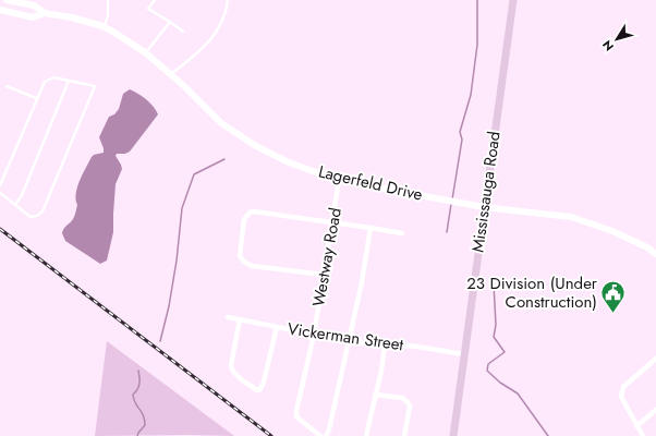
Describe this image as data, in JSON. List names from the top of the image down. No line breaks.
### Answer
{"streets":{"main road":["Mississauga Road"],"street":["Lagerfeld Drive","Westway Road","Vickerman Street"]},"crossings":[["Lagerfeld Drive","Mississauga Road"],["Lagerfeld Drive","Westway Road"],["Mississauga Road","Vickerman Street"],["Westway Road","Vickerman Street"]],"places":{"public building":["23 Division (Under Construction)"]},"north":"bottom left"}
